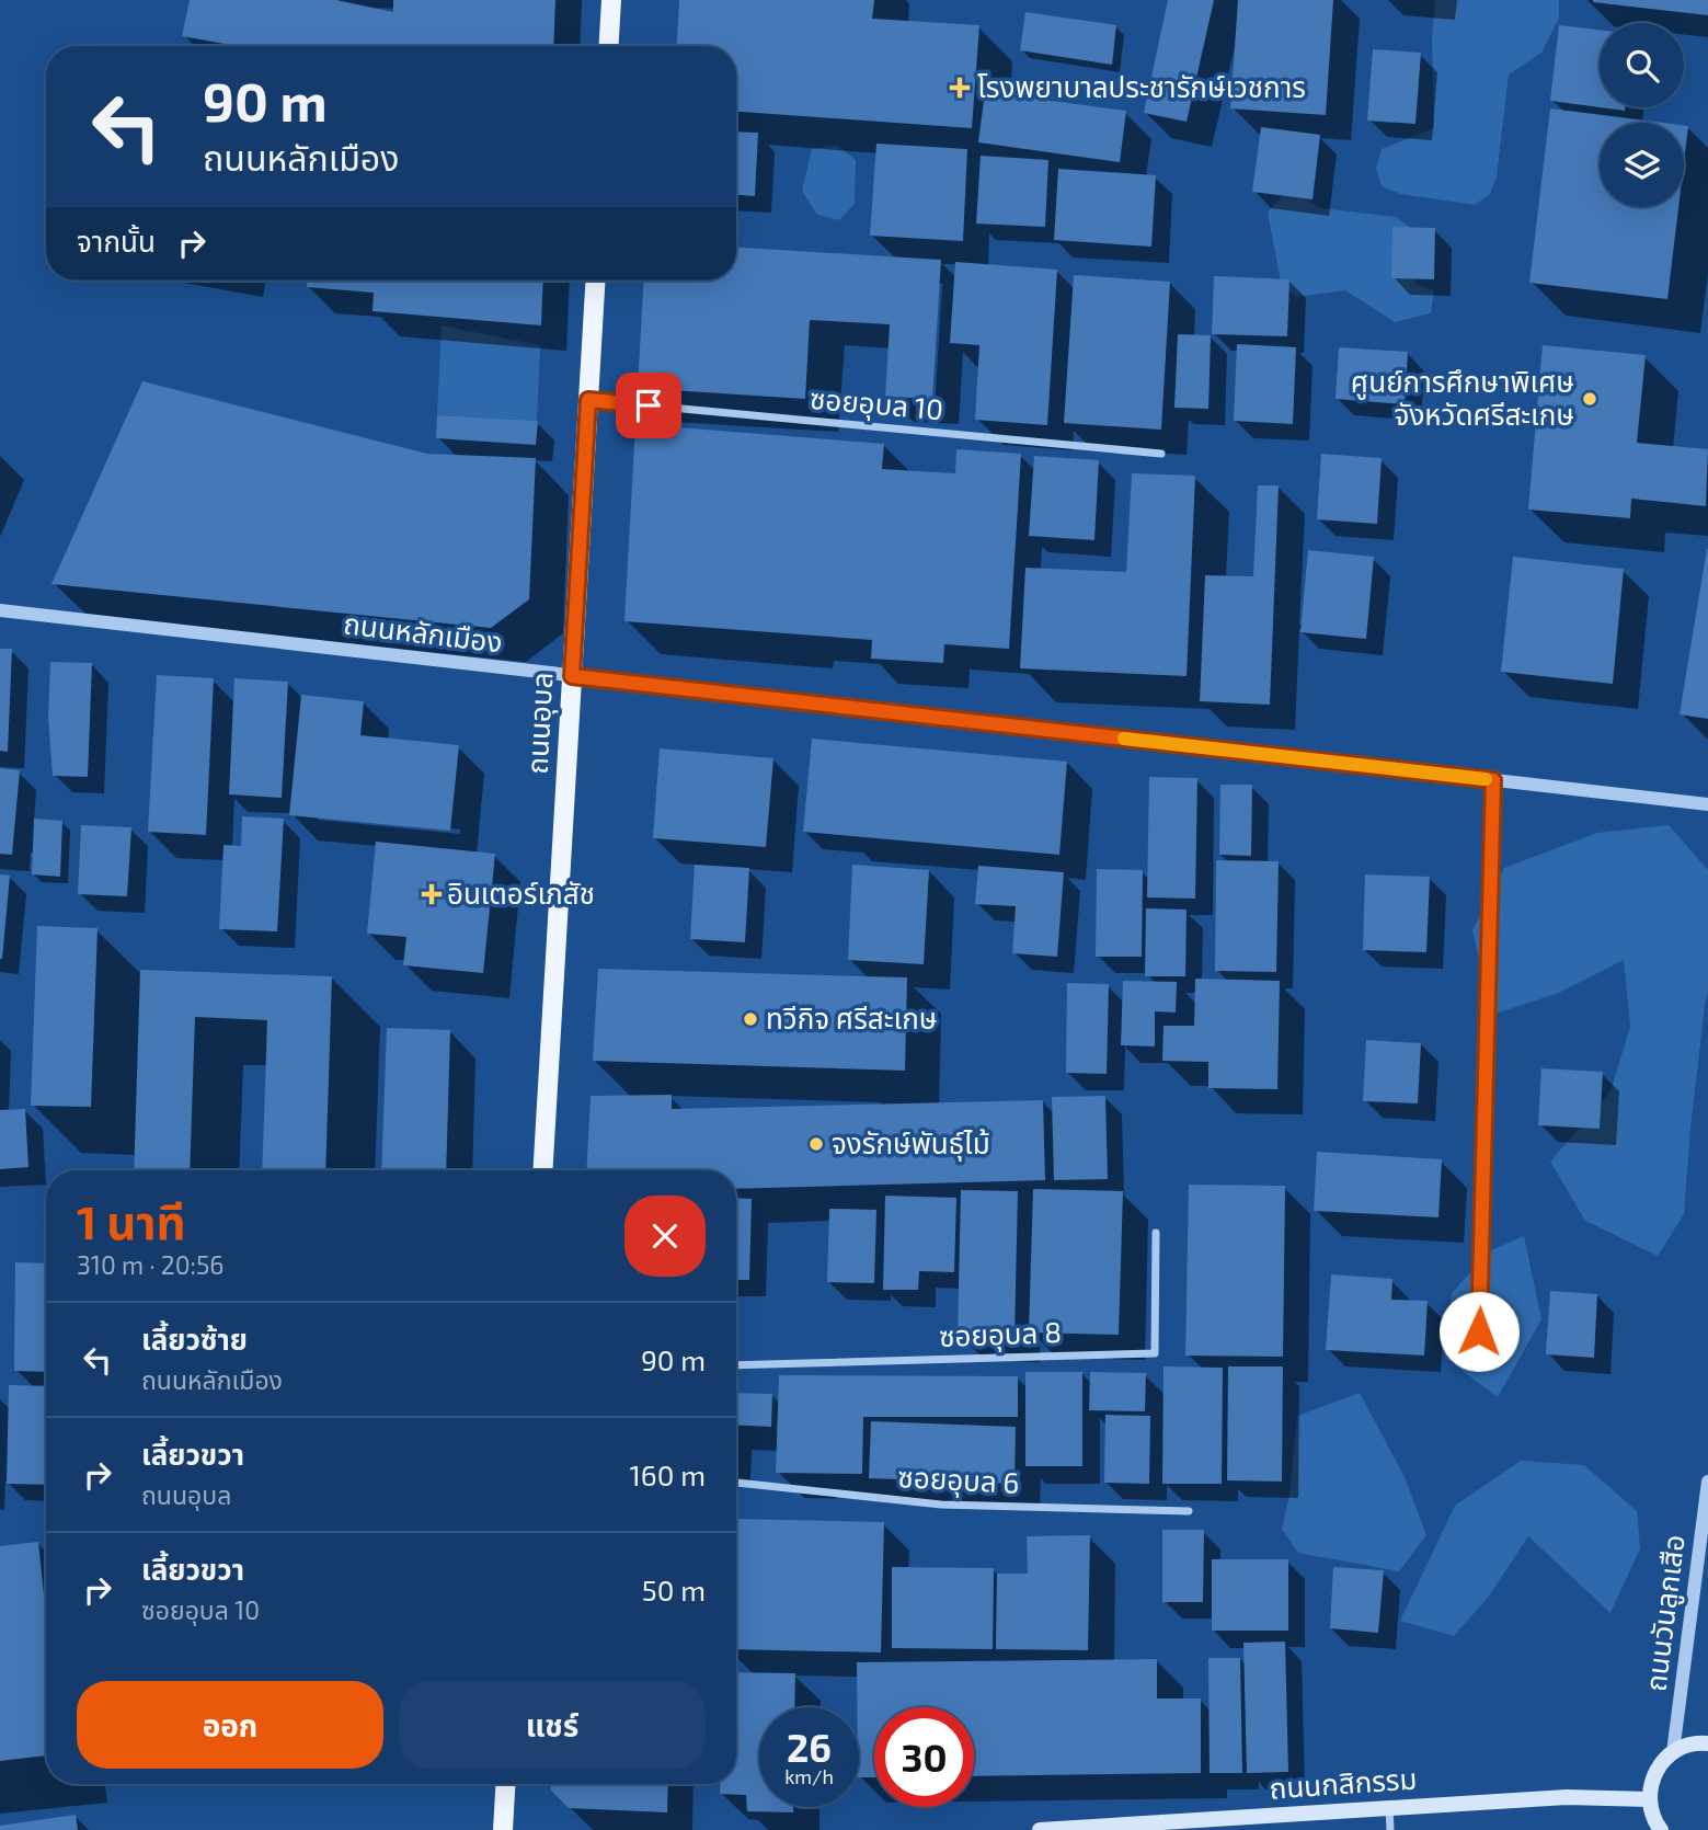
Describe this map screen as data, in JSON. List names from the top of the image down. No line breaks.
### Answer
{"streets":{"main road":["ถนนอุบล","ถนนกสิกรรม"],"street":["ซอยอุบล 10","ถนนหลักเมือง","ซอยอุบล 8","ซอยอุบล 6","ถนนวันลูกเสือ"]},"crossings":[["ซอยอุบล 10","ถนนอุบล"],["ถนนหลักเมือง","ถนนอุบล"]],"places":{"health":["โรงพยาบาลประชารักษ์เวชการ","อินเตอร์เภสัช"],"other":["ศูนย์การศึกษาพิเศษ จังหวัดศรีสะเกษ","ทวีกิจ ศรีสะเกษ","จงรักษ์พันธุ์ไม้"]},"page":{"turn":["90 m","ถนนหลักเมือง"],"then":"จากนั้น","heading":["1 นาที","310 m · 20:56"],"list":[{"name":"เลี้ยวซ้าย","note":"ถนนหลักเมือง","value":"90 m"},{"name":"เลี้ยวขวา","note":"ถนนอุบล","value":"160 m"},{"name":"เลี้ยวขวา","note":"ซอยอุบล 10","value":"50 m"}],"buttons":["ออก","แชร์"],"speed":"26 km/h","limit":"30"}}
